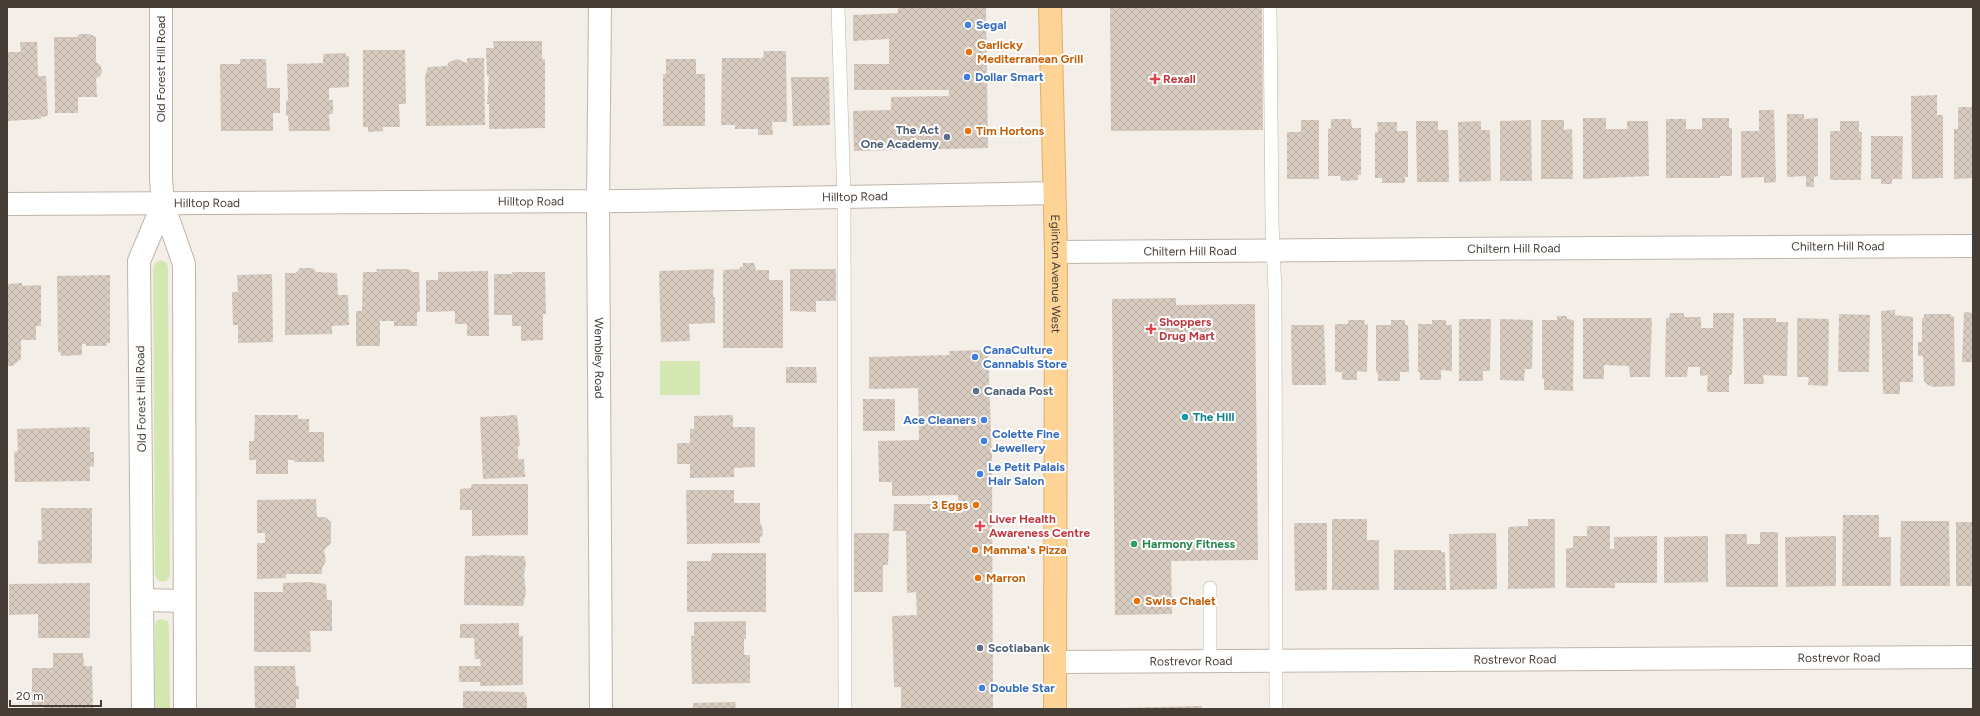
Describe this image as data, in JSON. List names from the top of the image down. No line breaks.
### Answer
{"streets":{"main road":["Eglinton Avenue West"],"street":["Old Forest Hill Road","Hilltop Road","Chiltern Hill Road","Wembley Road","Rostrevor Road"]},"crossings":[["Old Forest Hill Road","Hilltop Road"],["Hilltop Road","Eglinton Avenue West"],["Hilltop Road","Wembley Road"],["Chiltern Hill Road","Eglinton Avenue West"],["Eglinton Avenue West","Rostrevor Road"]],"places":{"other":["Segal","Garlicky Mediterranean Grill","Dollar Smart","Tim Hortons","The Act One Academy","CanaCulture Cannabis Store","Canada Post","The Hill","Ace Cleaners","Colette Fine Jewellery","Le Petit Palais Hair Salon","3 Eggs","Harmony Fitness","Mamma's Pizza","Marron","Swiss Chalet","Scotiabank","Double Star"],"health":["Rexall","Shoppers Drug Mart","Liver Health Awareness Centre"]},"scale_bar":"20 m"}
